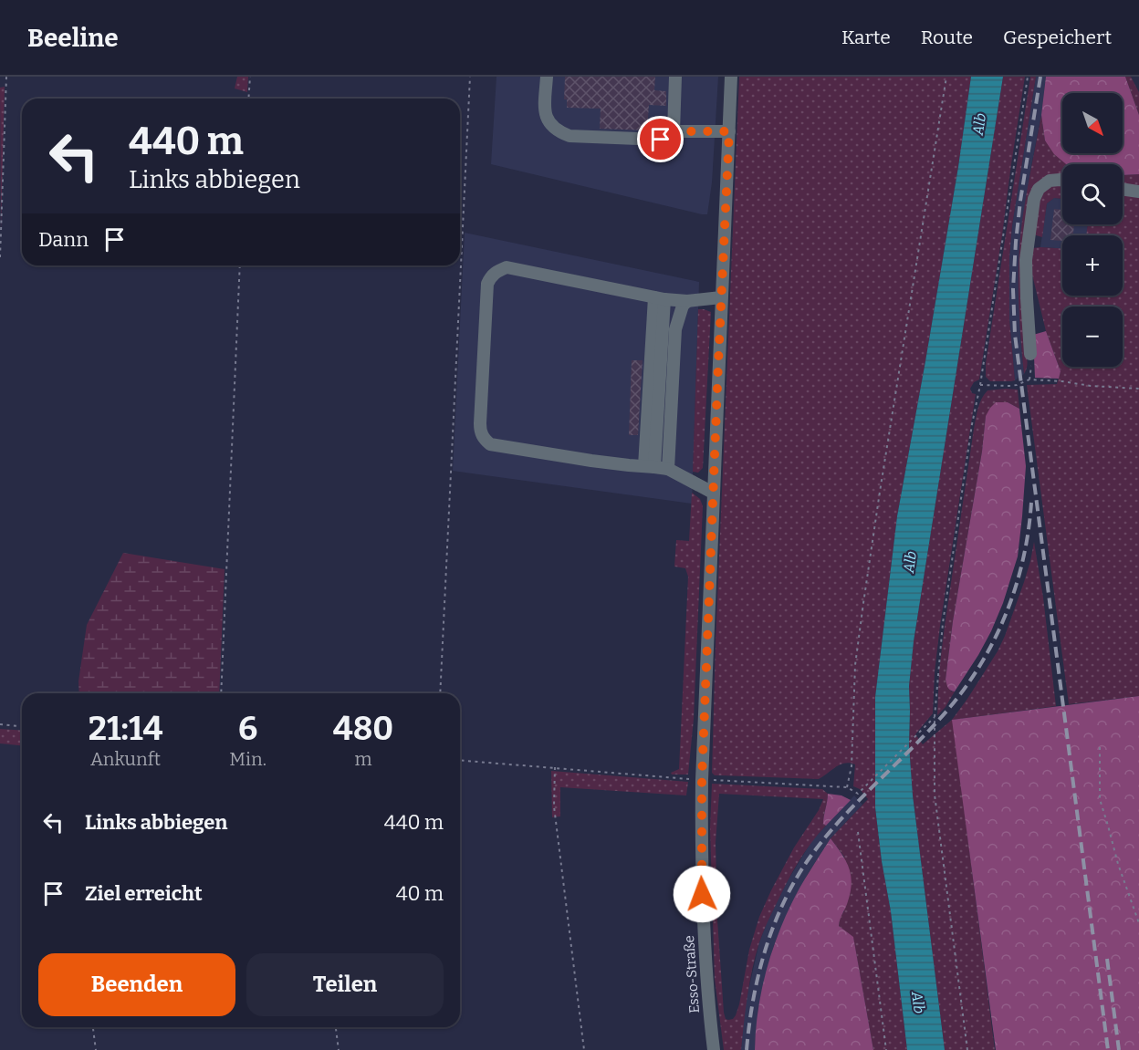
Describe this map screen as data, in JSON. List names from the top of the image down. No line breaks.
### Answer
{"streets":{"street":["Esso-Straße"]},"water":["Alb"],"north":"bottom right","page":{"header":"Beeline","nav":["Karte","Route","Gespeichert"],"map_buttons":["+","−"],"turn":["440 m","Links abbiegen"],"then":"Dann","eta":["21:14","Ankunft","6","Min.","480","m"],"list":[{"name":"Links abbiegen","value":"440 m"},{"name":"Ziel erreicht","value":"40 m"}],"buttons":["Beenden","Teilen"]}}
